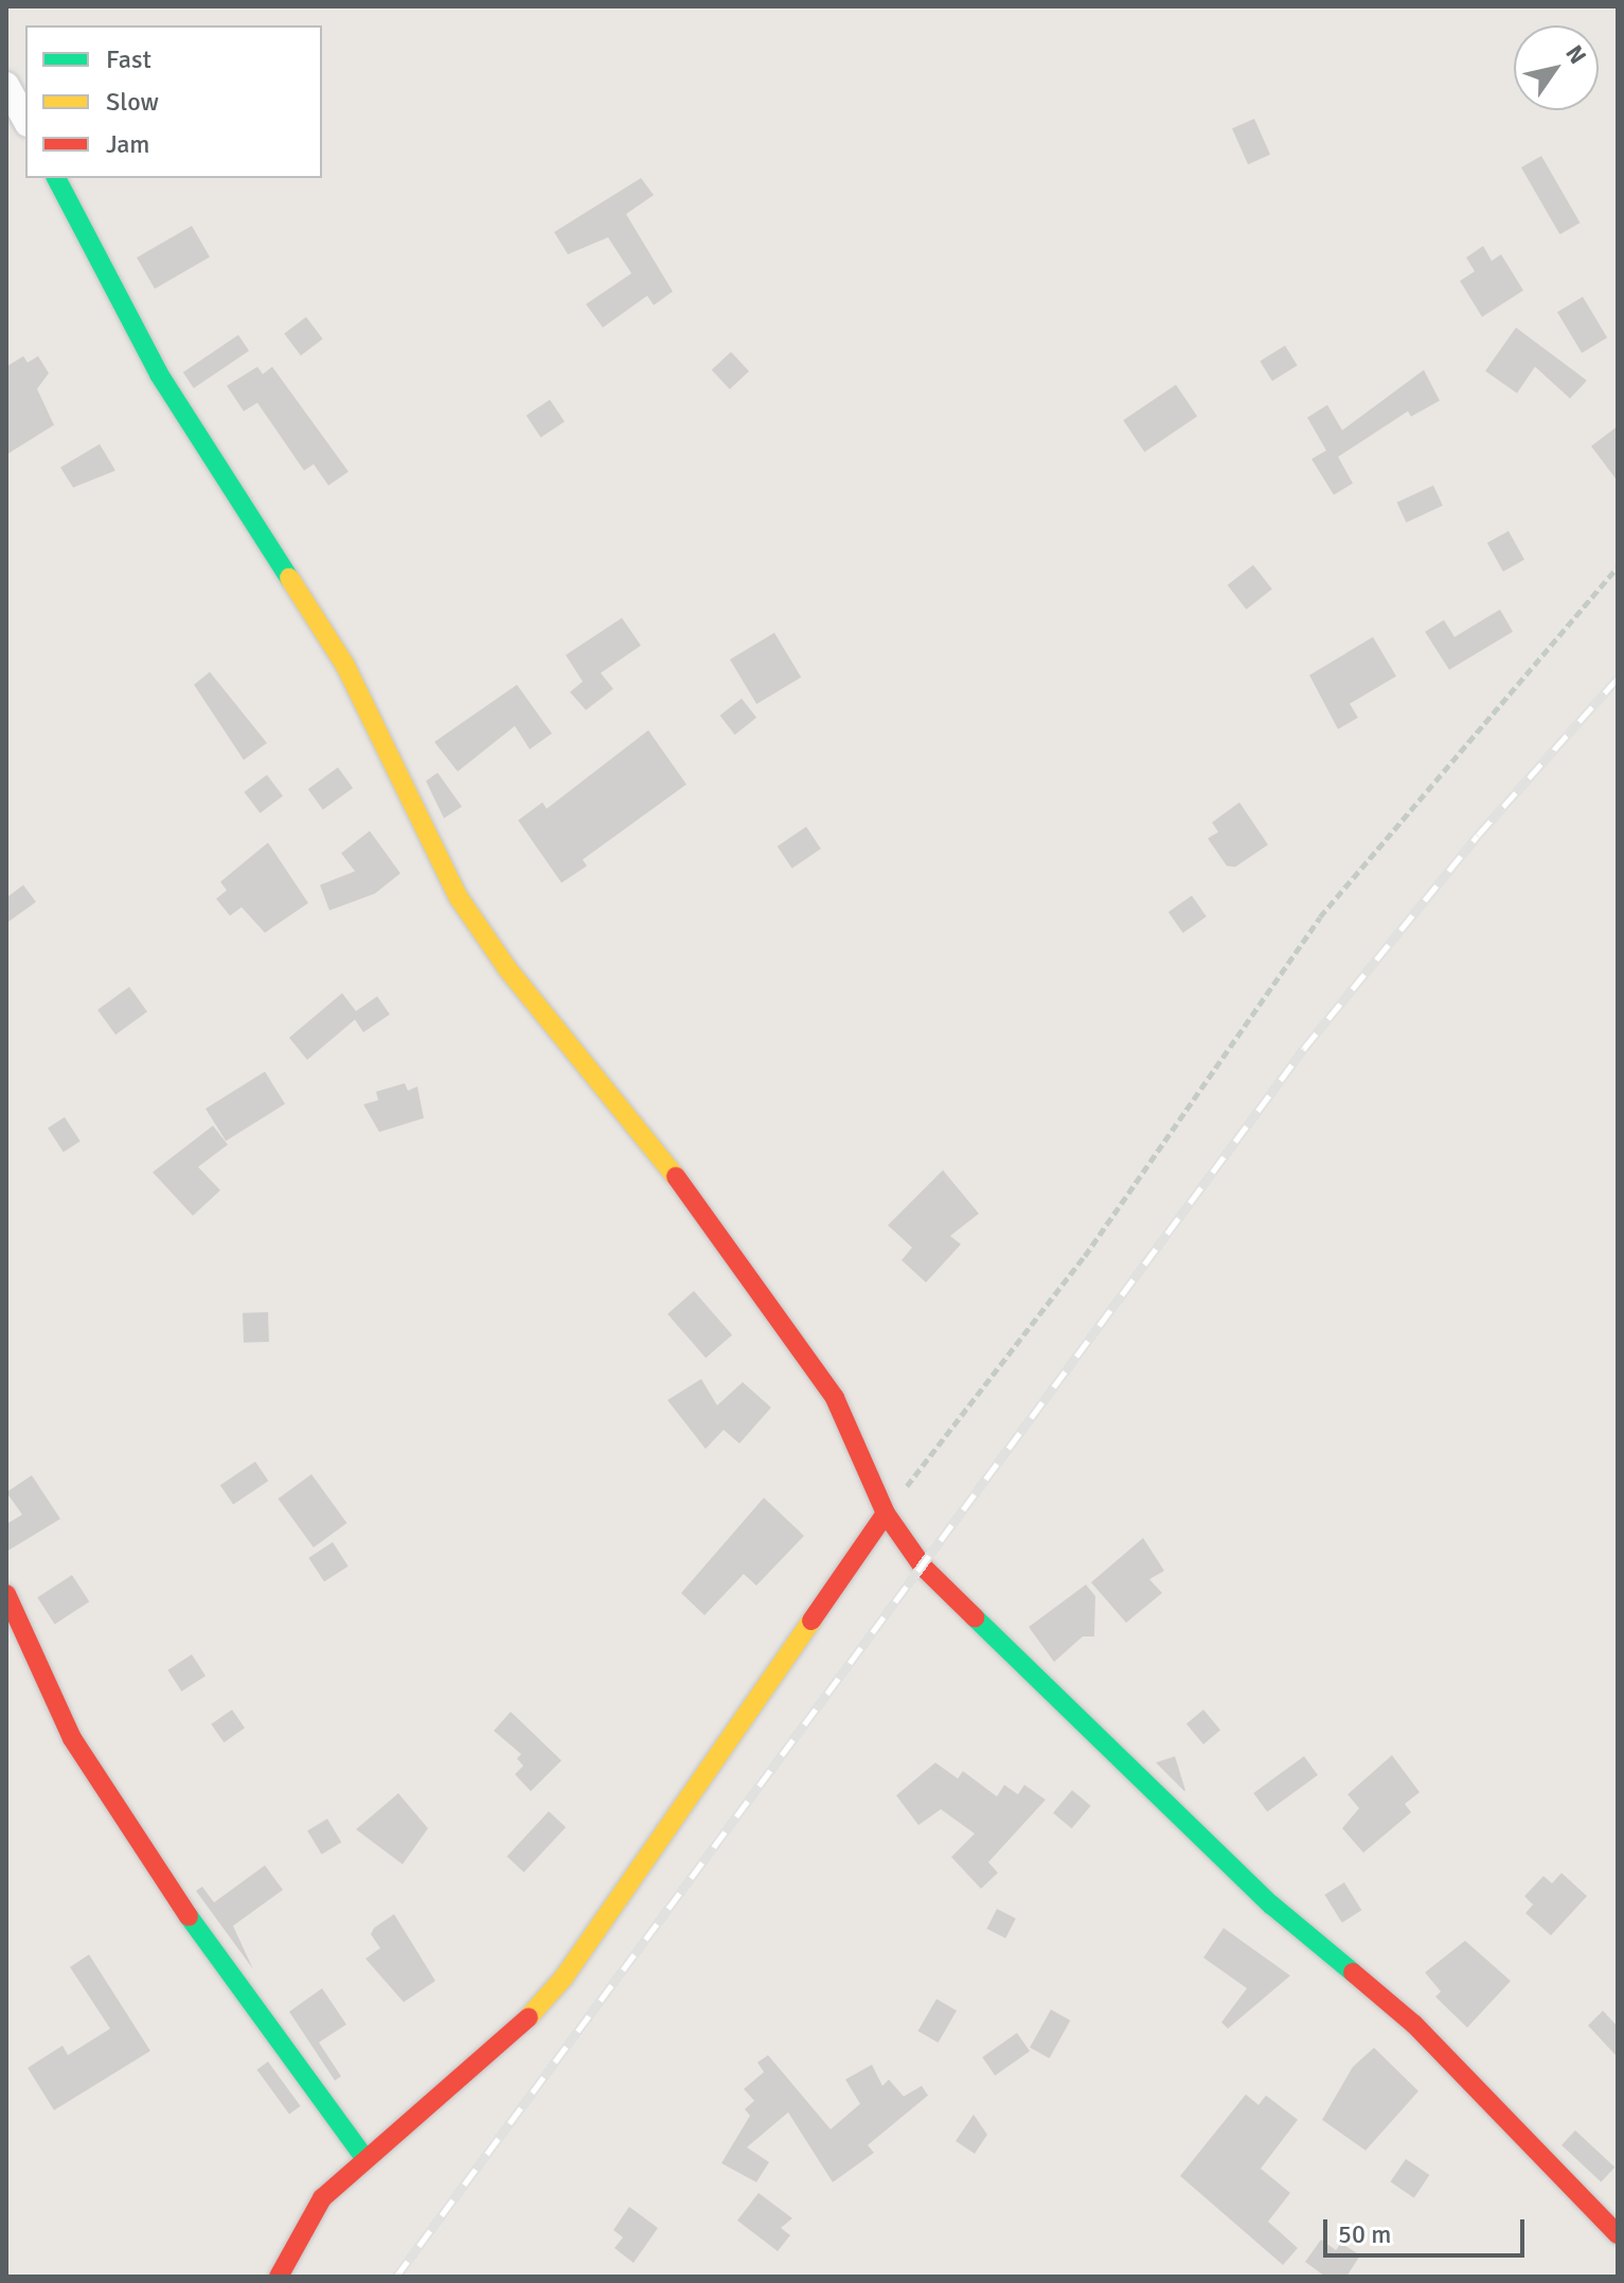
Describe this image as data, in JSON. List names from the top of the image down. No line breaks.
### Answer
{"legend":["Fast","Slow","Jam"],"scale_bar":"50 m","north":"top right"}
